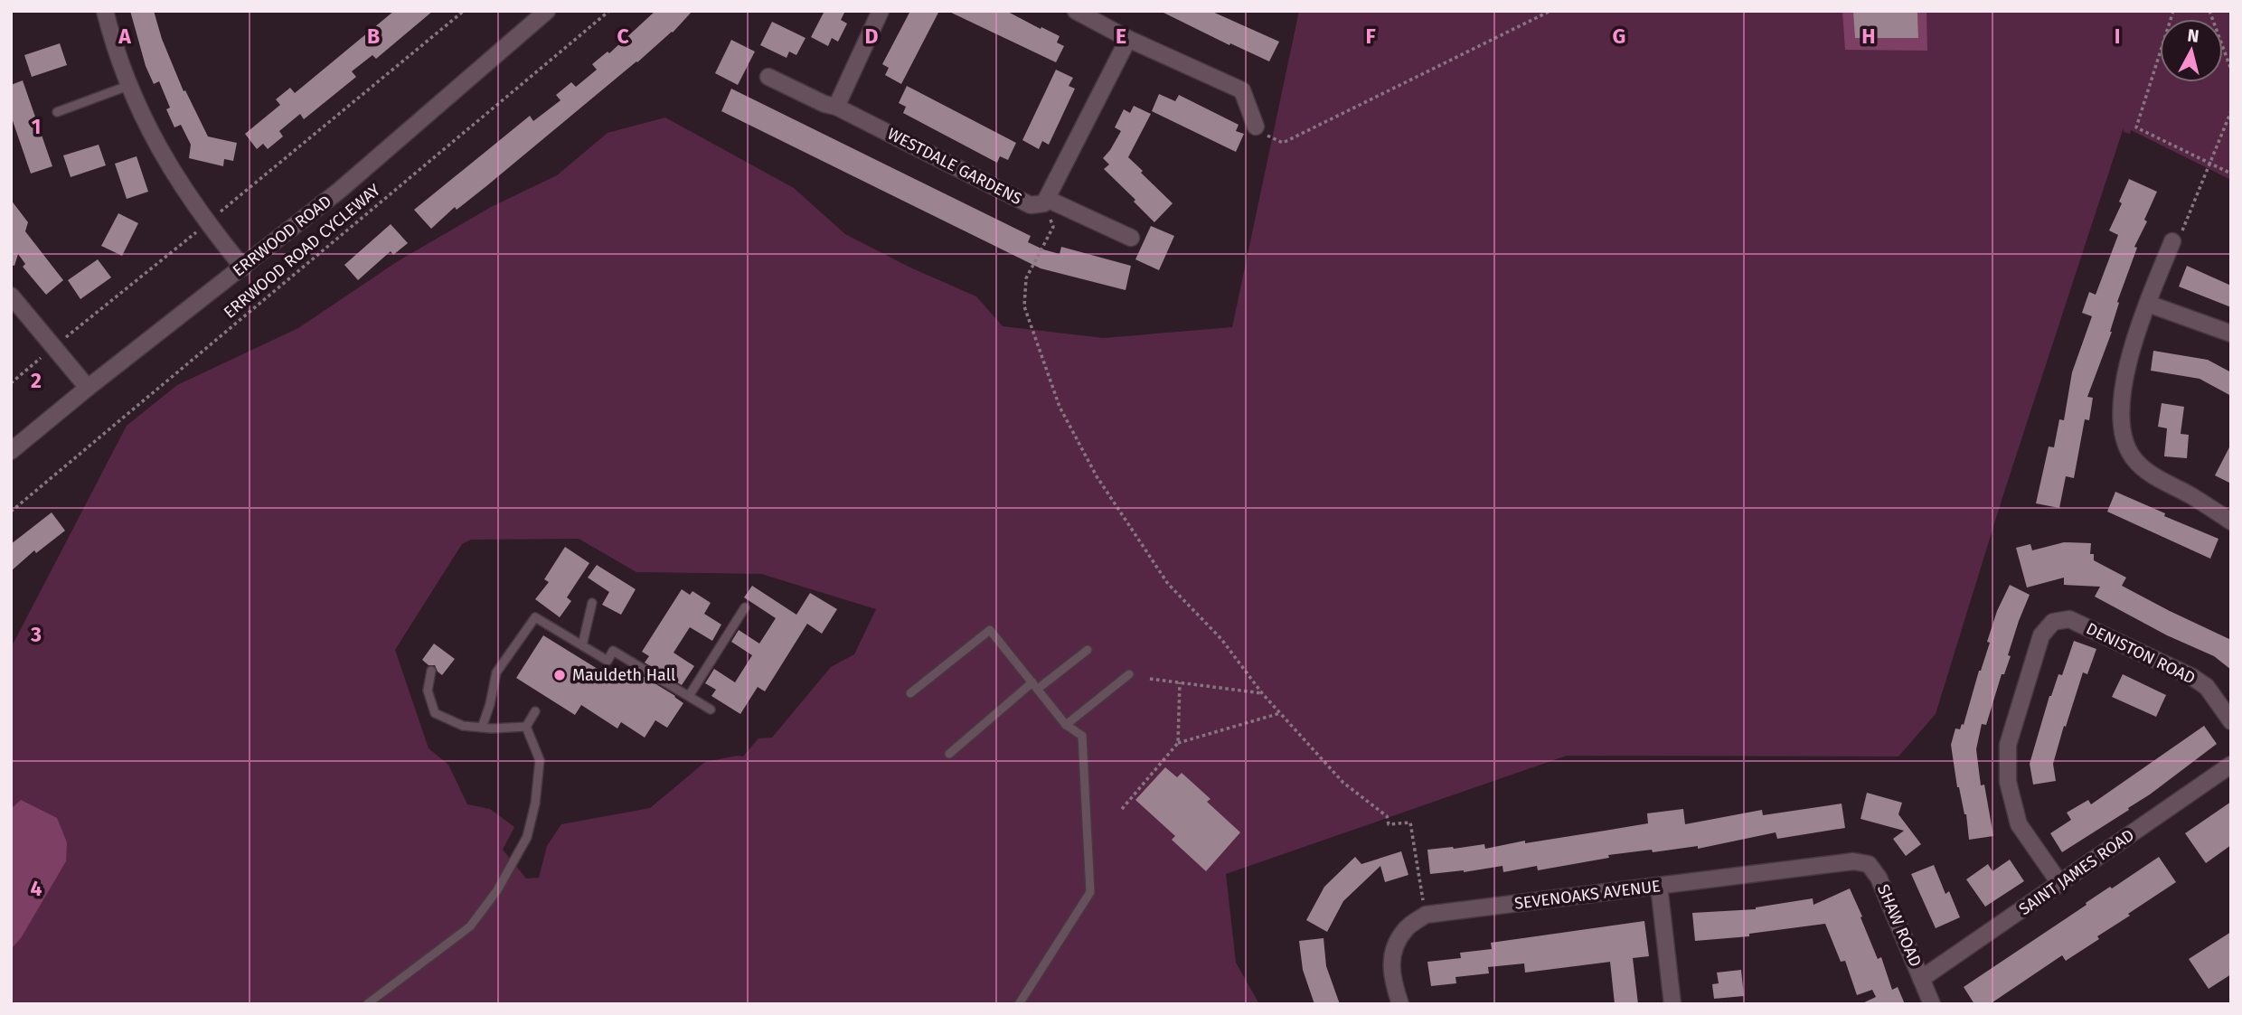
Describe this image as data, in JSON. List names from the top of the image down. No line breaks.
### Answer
{"streets":{"street":["WESTDALE GARDENS","ERRWOOD ROAD","DENISTON ROAD","SAINT JAMES ROAD","SEVENOAKS AVENUE","SHAW ROAD"],"path":["ERRWOOD ROAD CYCLEWAY"]},"crossings":[["DENISTON ROAD","SAINT JAMES ROAD"],["SAINT JAMES ROAD","SHAW ROAD"],["SEVENOAKS AVENUE","SHAW ROAD"]],"places":["Mauldeth Hall"],"north":"top","grid":{"columns":["A","B","C","D","E","F","G","H","I"],"rows":["1","2","3","4"]}}
